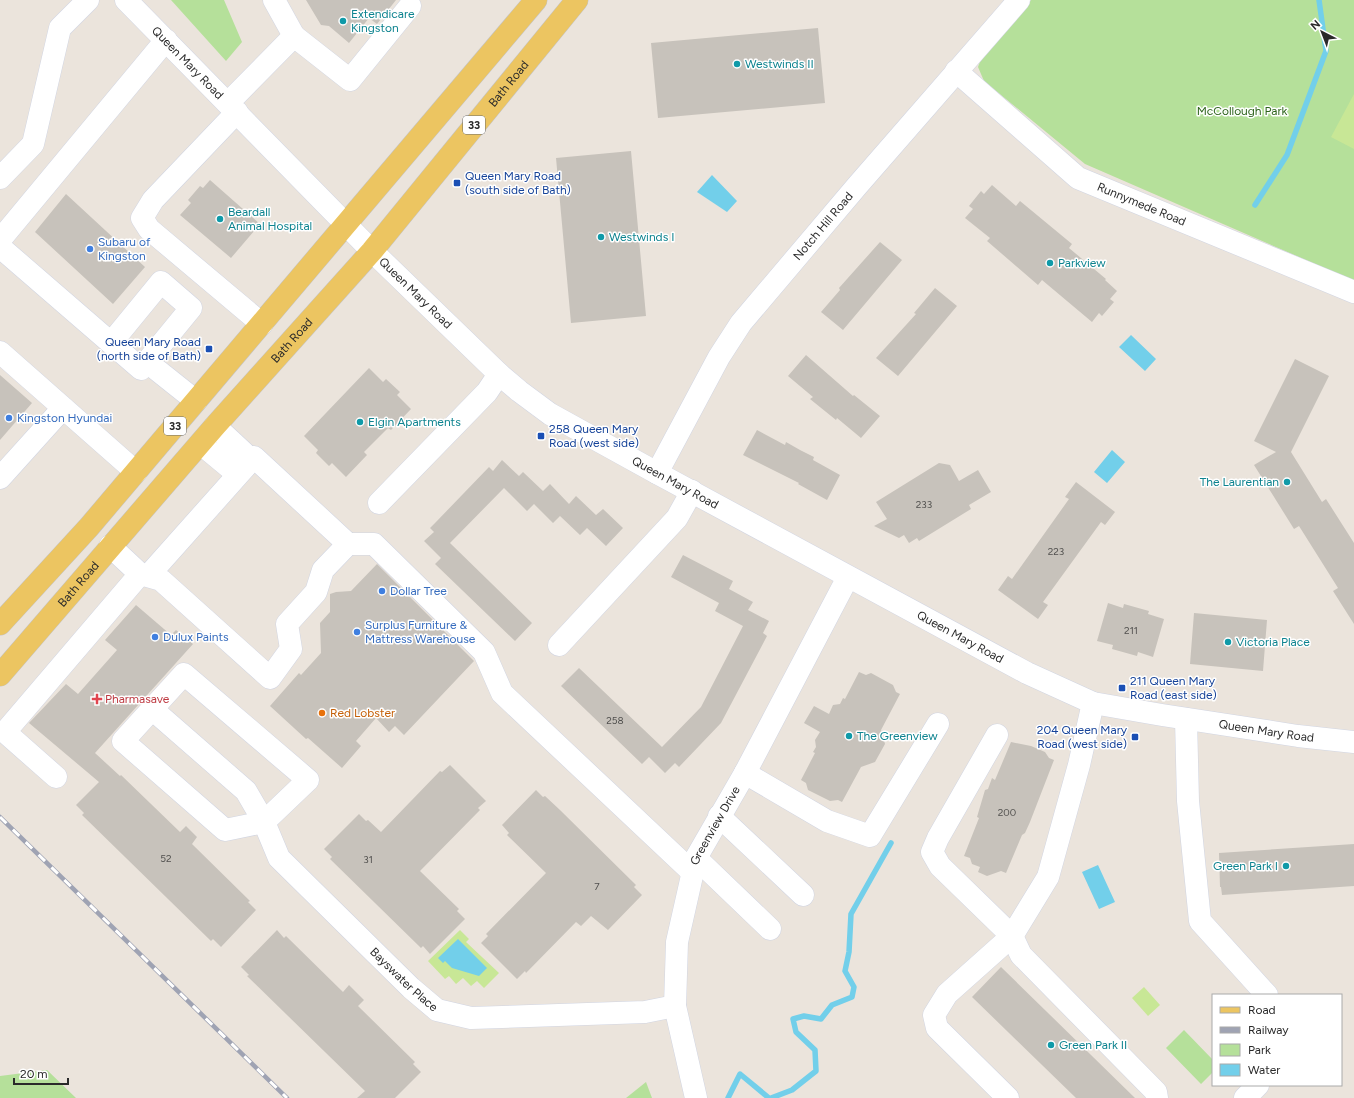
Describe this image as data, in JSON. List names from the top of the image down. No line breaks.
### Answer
{"streets":{"main road":["Bath Road","33"],"street":["Queen Mary Road","Runnymede Road","Notch Hill Road","Greenview Drive","Bayswater Place"]},"crossings":[["Queen Mary Road","Bath Road"],["Queen Mary Road","33"],["Queen Mary Road","Notch Hill Road"],["Queen Mary Road","Greenview Drive"],["Runnymede Road","Notch Hill Road"],["Greenview Drive","Bayswater Place"]],"parks":["McCollough Park"],"places":{"other":["Extendicare Kingston","Westwinds II","Beardall Animal Hospital","Westwinds I","Subaru of Kingston","Parkview","Kingston Hyundai","Elgin Apartments","The Laurentian","Dollar Tree","Surplus Furniture & Mattress Warehouse","Dulux Paints","Victoria Place","Red Lobster","The Greenview","Green Park I","Green Park II"],"transit":["Queen Mary Road (south side of Bath)","Queen Mary Road (north side of Bath)","258 Queen Mary Road (west side)","211 Queen Mary Road (east side)","204 Queen Mary Road (west side)"],"health":["Pharmasave"]},"house_numbers":["233","223","211","258","200","52","31","7"],"legend":["Road","Railway","Park","Water"],"scale_bar":"20 m","north":"top left"}
